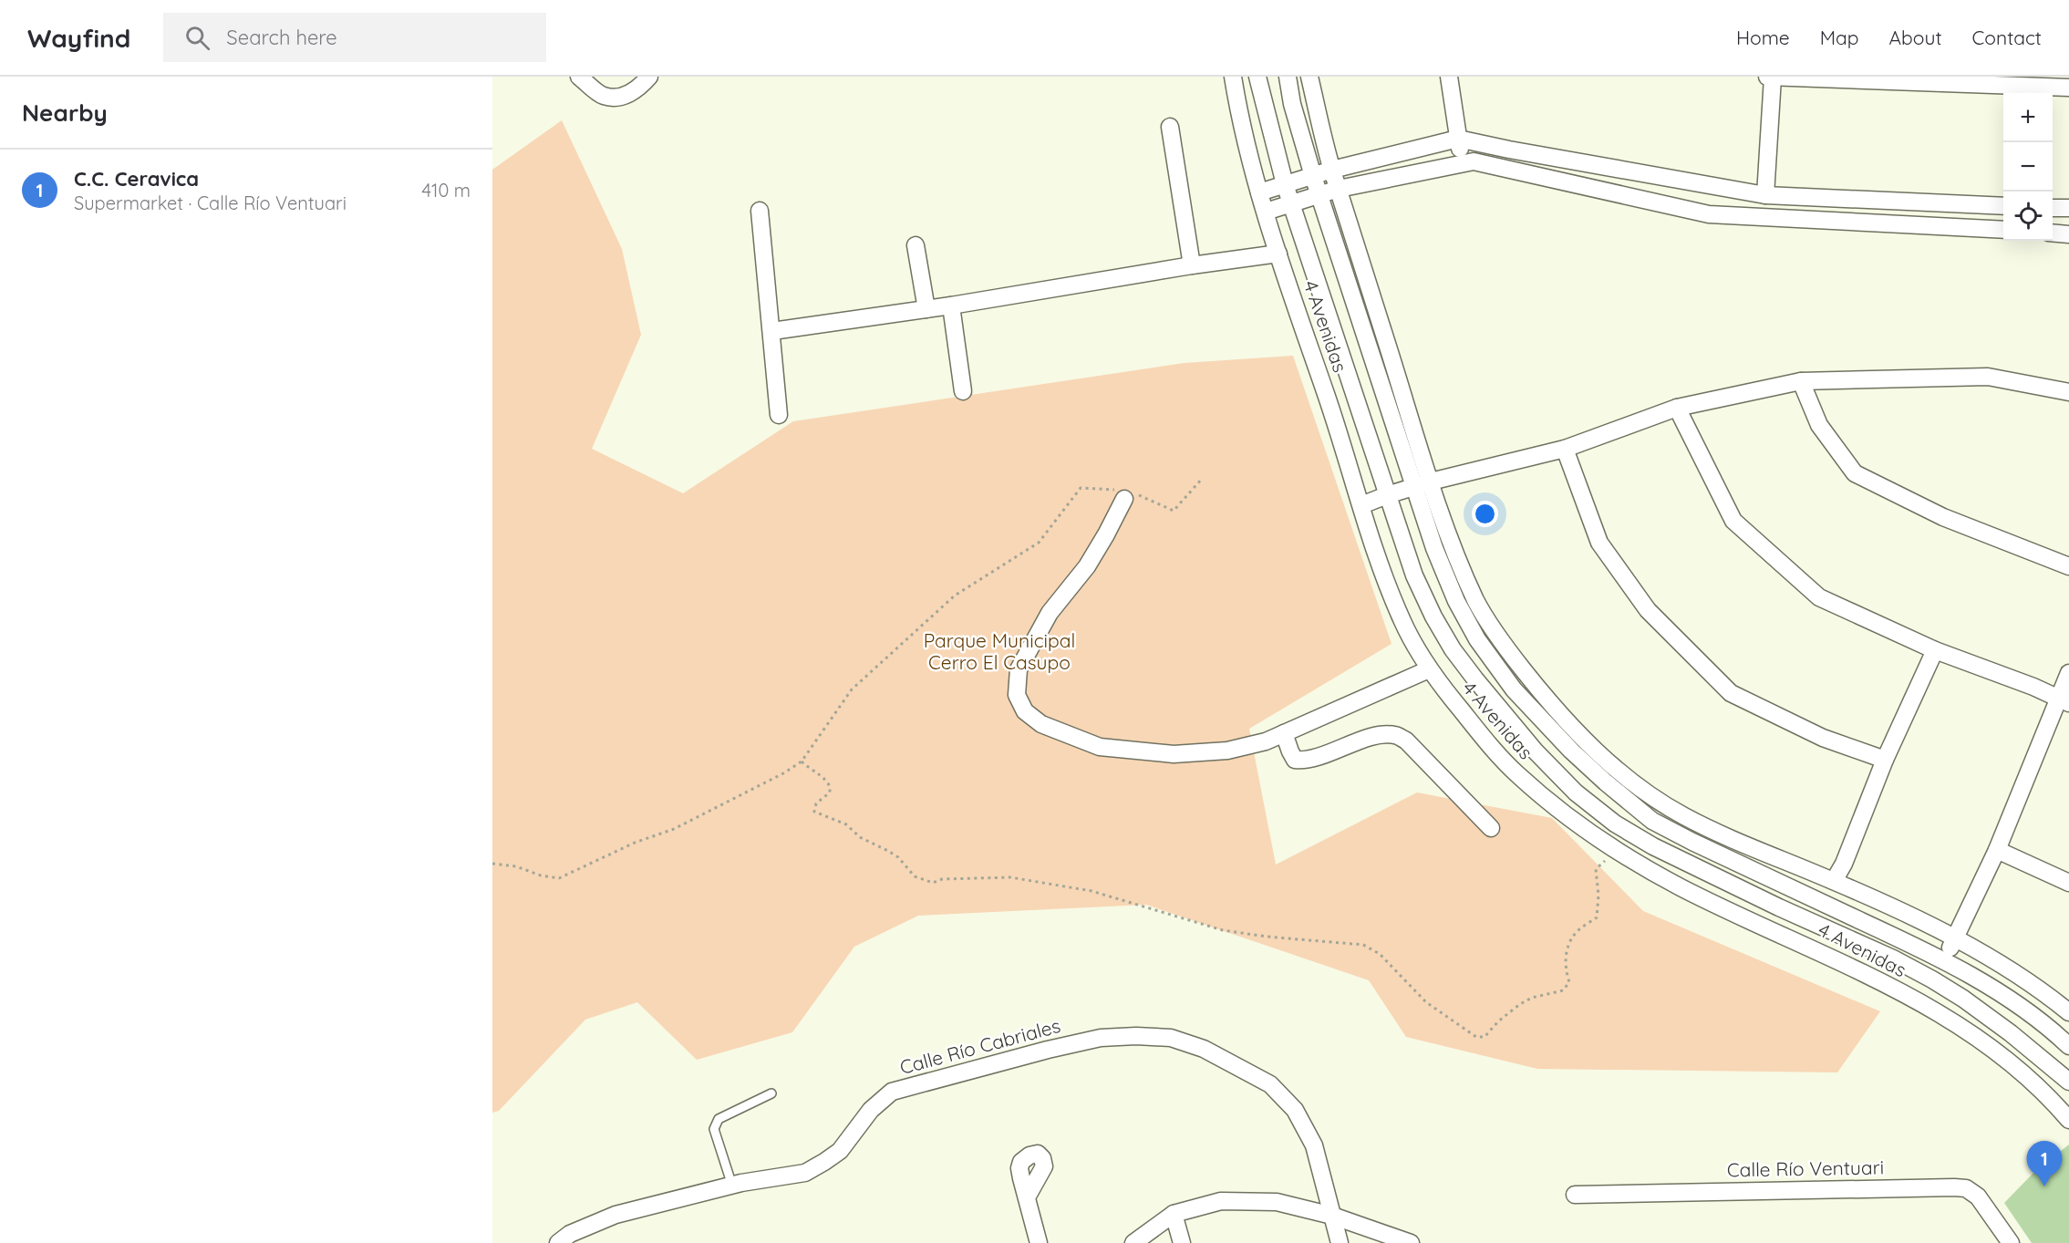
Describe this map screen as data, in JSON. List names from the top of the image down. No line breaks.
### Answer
{"streets":{"street":["4 Avenidas","Calle Río Cabriales","Calle Río Ventuari"]},"parks":["Parque Municipal Cerro El Casupo"],"page":{"header":"Wayfind","search":"Search here","nav":["Home","Map","About","Contact"],"heading":"Nearby","map_buttons":["+","−"],"list":[{"mark":"1","name":"C.C. Ceravica","note":"Supermarket · Calle Río Ventuari","value":"410 m"}],"pins":"1"}}
